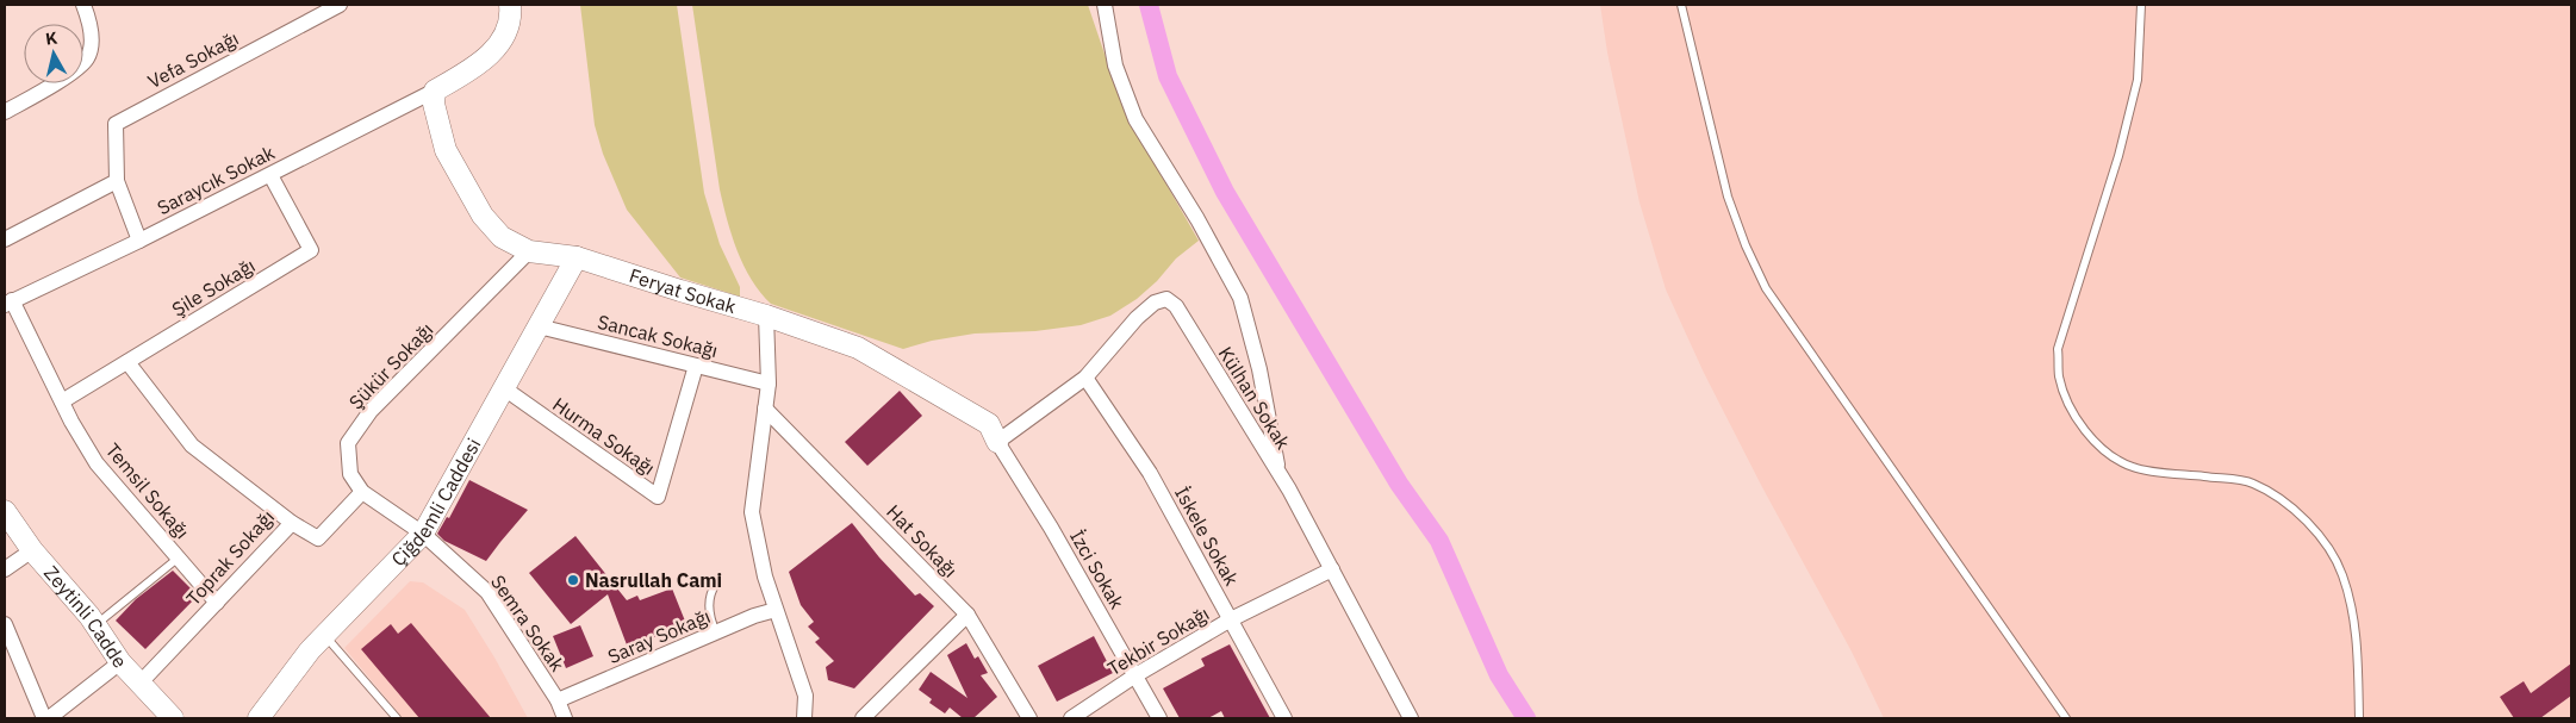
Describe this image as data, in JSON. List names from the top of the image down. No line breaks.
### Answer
{"streets":{"street":["Vefa Sokağı","Saraycık Sokak","Şile Sokağı","Feryat Sokak","Sancak Sokağı","Şükür Sokağı","Külhan Sokak","Hurma Sokağı","Temsil Sokağı","Çiğdemli Caddesi","İskele Sokak","Hat Sokağı","Toprak Sokağı","İzci Sokak","Zeytinli Cadde","Semra Sokak","Saray Sokağı","Tekbir Sokağı"]},"crossings":[["Vefa Sokağı","Saraycık Sokak"],["Saraycık Sokak","Şile Sokağı"],["Saraycık Sokak","Feryat Sokak"],["Saraycık Sokak","Temsil Sokağı"],["Şile Sokağı","Temsil Sokağı"],["Şile Sokağı","Toprak Sokağı"],["Feryat Sokak","Şükür Sokağı"],["Feryat Sokak","Külhan Sokak"],["Feryat Sokak","Çiğdemli Caddesi"],["Feryat Sokak","İzci Sokak"],["Sancak Sokağı","Hurma Sokağı"],["Sancak Sokağı","Çiğdemli Caddesi"],["Şükür Sokağı","Çiğdemli Caddesi"],["Şükür Sokağı","Semra Sokak"],["Külhan Sokak","İskele Sokak"],["Külhan Sokak","İzci Sokak"],["Külhan Sokak","Tekbir Sokağı"],["Hurma Sokağı","Çiğdemli Caddesi"],["Temsil Sokağı","Toprak Sokağı"],["Çiğdemli Caddesi","Semra Sokak"],["İskele Sokak","Tekbir Sokağı"],["Toprak Sokağı","Zeytinli Cadde"],["İzci Sokak","Tekbir Sokağı"],["Semra Sokak","Saray Sokağı"]],"places":["Nasrullah Cami"],"north":"top"}
